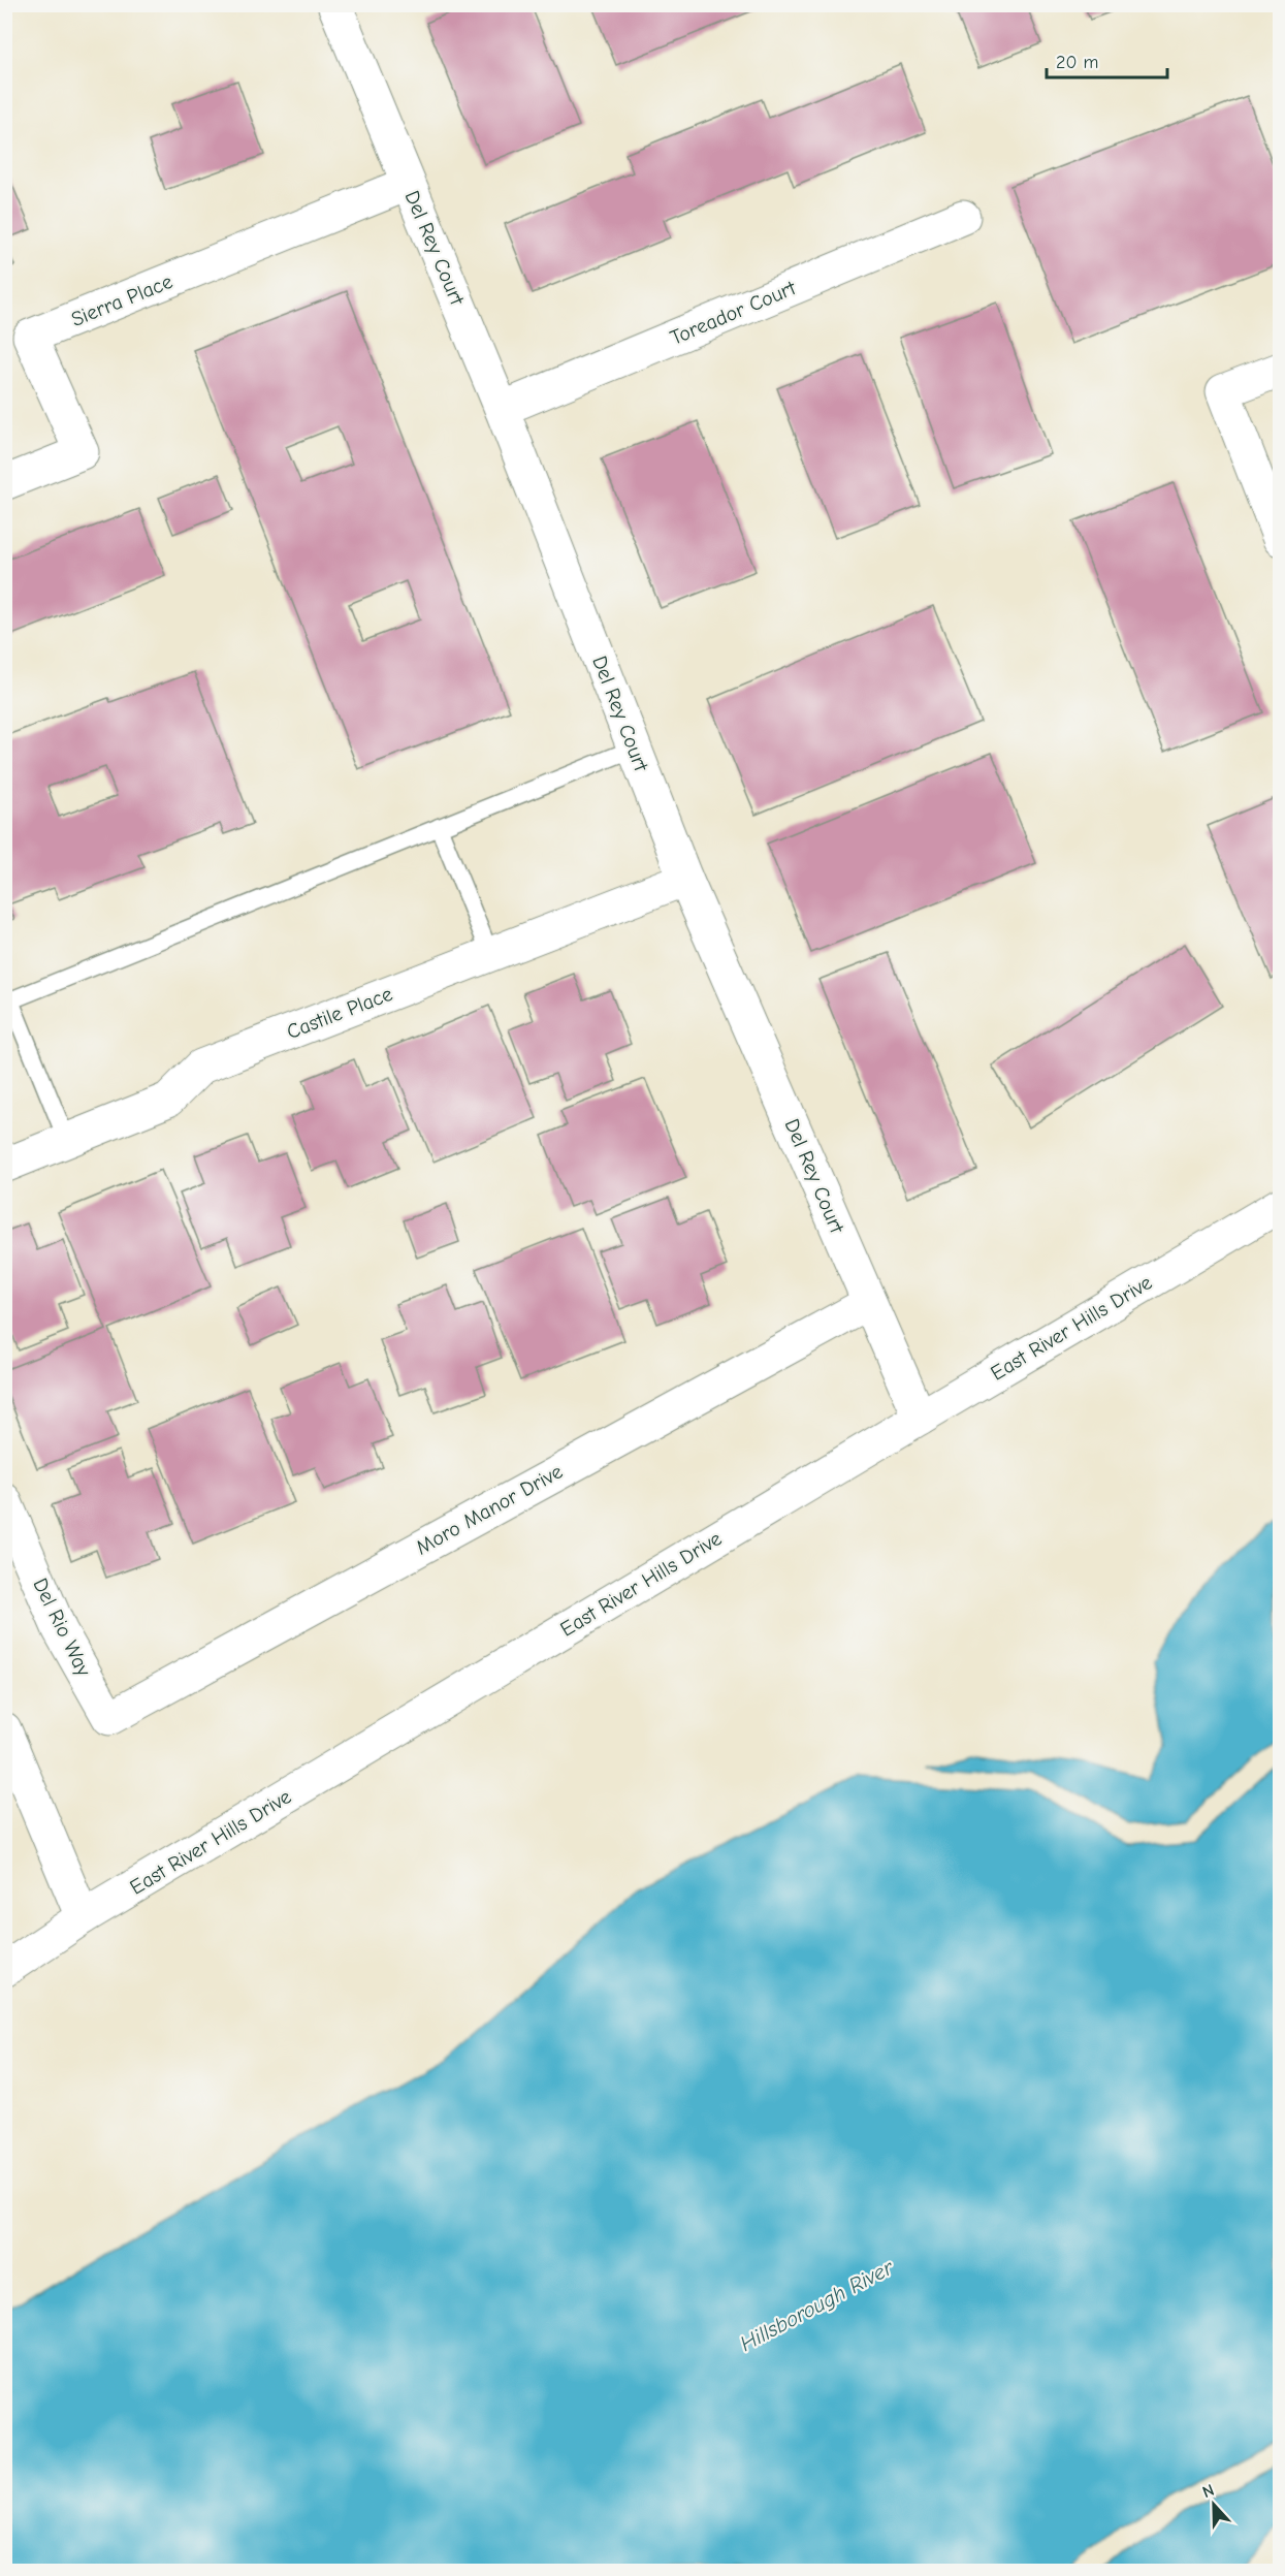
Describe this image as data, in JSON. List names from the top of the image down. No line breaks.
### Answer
{"streets":{"street":["Del Rey Court","Sierra Place","Toreador Court","Castile Place","East River Hills Drive","Moro Manor Drive","Del Rio Way"]},"crossings":[["Del Rey Court","Sierra Place"],["Del Rey Court","Toreador Court"],["Del Rey Court","Castile Place"],["Del Rey Court","East River Hills Drive"],["Del Rey Court","Moro Manor Drive"],["Moro Manor Drive","Del Rio Way"]],"water":["Hillsborough River"],"scale_bar":"20 m","north":"top"}
